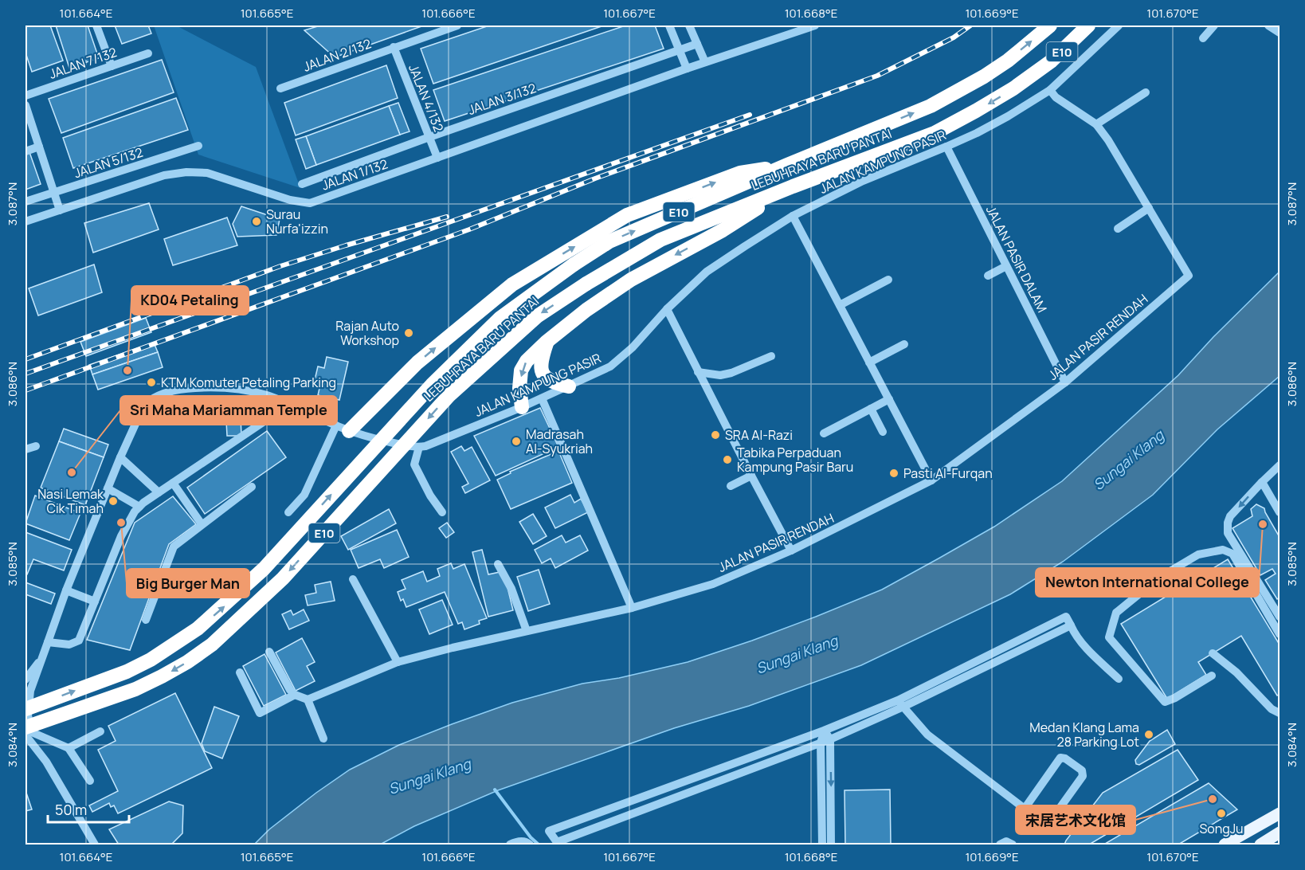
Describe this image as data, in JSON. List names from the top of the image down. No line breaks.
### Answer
{"streets":{"highway":["E10","LEBUHRAYA BARU PANTAI"],"street":["JALAN 2/132","JALAN 7/132","JALAN 4/132","JALAN 3/132","JALAN KAMPUNG PASIR","JALAN 5/132","JALAN 1/132","JALAN PASIR DALAM","JALAN PASIR RENDAH"]},"crossings":[["JALAN 2/132","JALAN 4/132"],["JALAN 4/132","JALAN 3/132"],["JALAN 4/132","JALAN 1/132"],["JALAN KAMPUNG PASIR","JALAN PASIR DALAM"],["JALAN PASIR DALAM","JALAN PASIR RENDAH"]],"water":["Sungai Klang"],"places":["Surau Nurfa'izzin","Rajan Auto Workshop","KD04 Petaling","KTM Komuter Petaling Parking","SRA Al-Razi","Madrasah Al-Syukriah","Tabika Perpaduan Kampung Pasir Baru","Sri Maha Mariamman Temple","Pasti Al-Furqan","Nasi Lemak Cik Timah","Big Burger Man","Newton International College","Medan Klang Lama 28 Parking Lot","宋居艺术文化馆","SongJu"],"scale_bar":"50 m","coordinates":["101.664°E","101.665°E","101.666°E","101.667°E","101.668°E","101.669°E","101.670°E","3.087°N","3.086°N","3.085°N","3.084°N"]}
